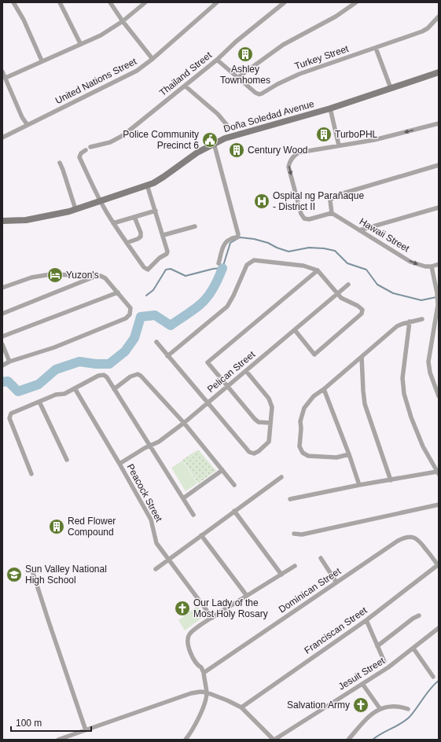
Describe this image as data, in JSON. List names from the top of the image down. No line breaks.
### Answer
{"streets":{"main road":["Doña Soledad Avenue"],"street":["Turkey Street","Thailand Street","United Nations Street","Hawaii Street","Pelican Street","Peacock Street","Dominican Street","Franciscan Street","Jesuit Street"]},"crossings":[["Turkey Street","Thailand Street"],["Pelican Street","Peacock Street"],["Dominican Street","Franciscan Street"]],"one_way":["Hawaii Street"],"places":{"building":["Ashley Townhomes","TurboPHL","Century Wood","Red Flower Compound"],"public building":["Police Community Precinct 6"],"hospital":["Ospital ng Parañaque - District II"],"hotel":["Yuzon's"],"school or university":["Sun Valley National High School"],"church":["Our Lady of the Most Holy Rosary","Salvation Army"]},"scale_bar":"100 m"}
